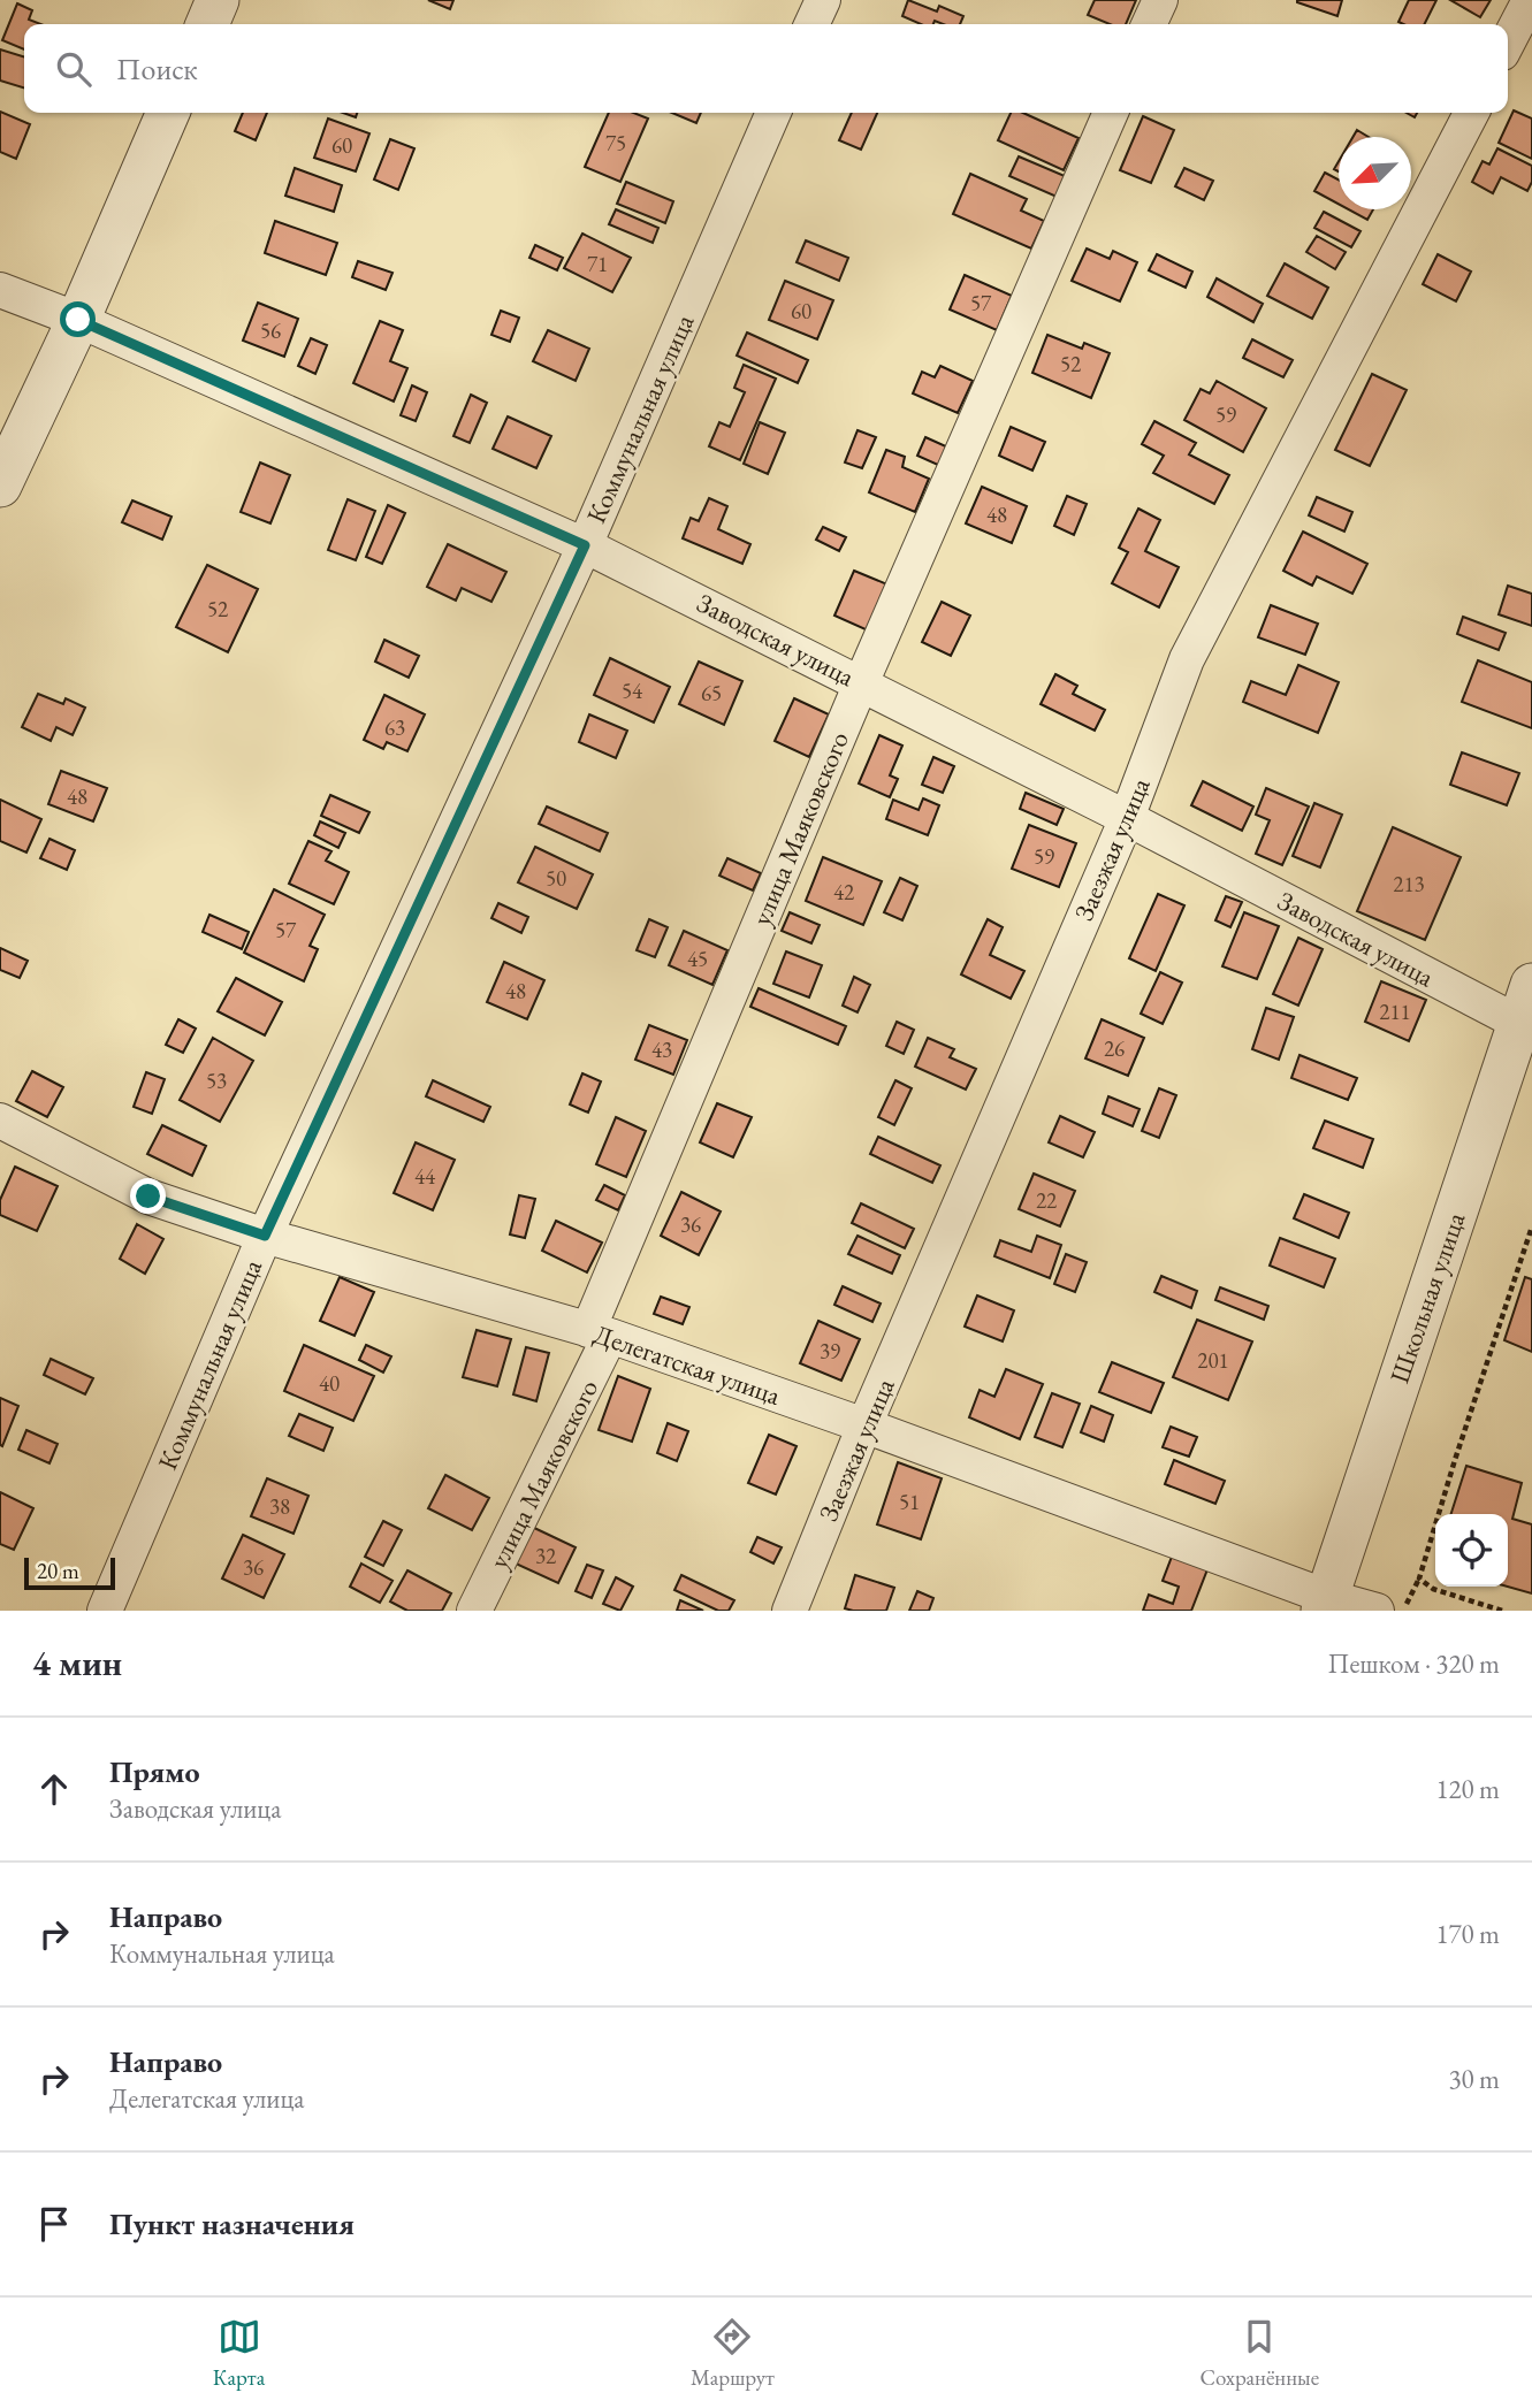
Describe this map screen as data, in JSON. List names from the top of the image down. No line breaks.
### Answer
{"streets":{"street":["Коммунальная улица","Заводская улица","улица Маяковского","Заезжая улица","Школьная улица","Делегатская улица"]},"crossings":[["Коммунальная улица","Заводская улица"],["Коммунальная улица","Делегатская улица"],["Заводская улица","улица Маяковского"],["Заводская улица","Заезжая улица"],["Заводская улица","Школьная улица"],["улица Маяковского","Делегатская улица"],["Заезжая улица","Делегатская улица"],["Школьная улица","Делегатская улица"]],"house_numbers":["75","60","71","57","60","56","52","59","48","52","54","65","63","48","59","50","213","42","57","45","48","211","26","43","53","44","22","36","39","201","40","51","38","32","36"],"scale_bar":"20 m","north":"bottom left","page":{"search":"Поиск","scale":"20 m","heading":["4 мин","Пешком · 320 m"],"list":[["Прямо","Заводская улица","120 m"],["Направо","Коммунальная улица","170 m"],["Направо","Делегатская улица","30 m"],"Пункт назначения"],"nav":["Карта","Маршрут","Сохранённые"]}}
